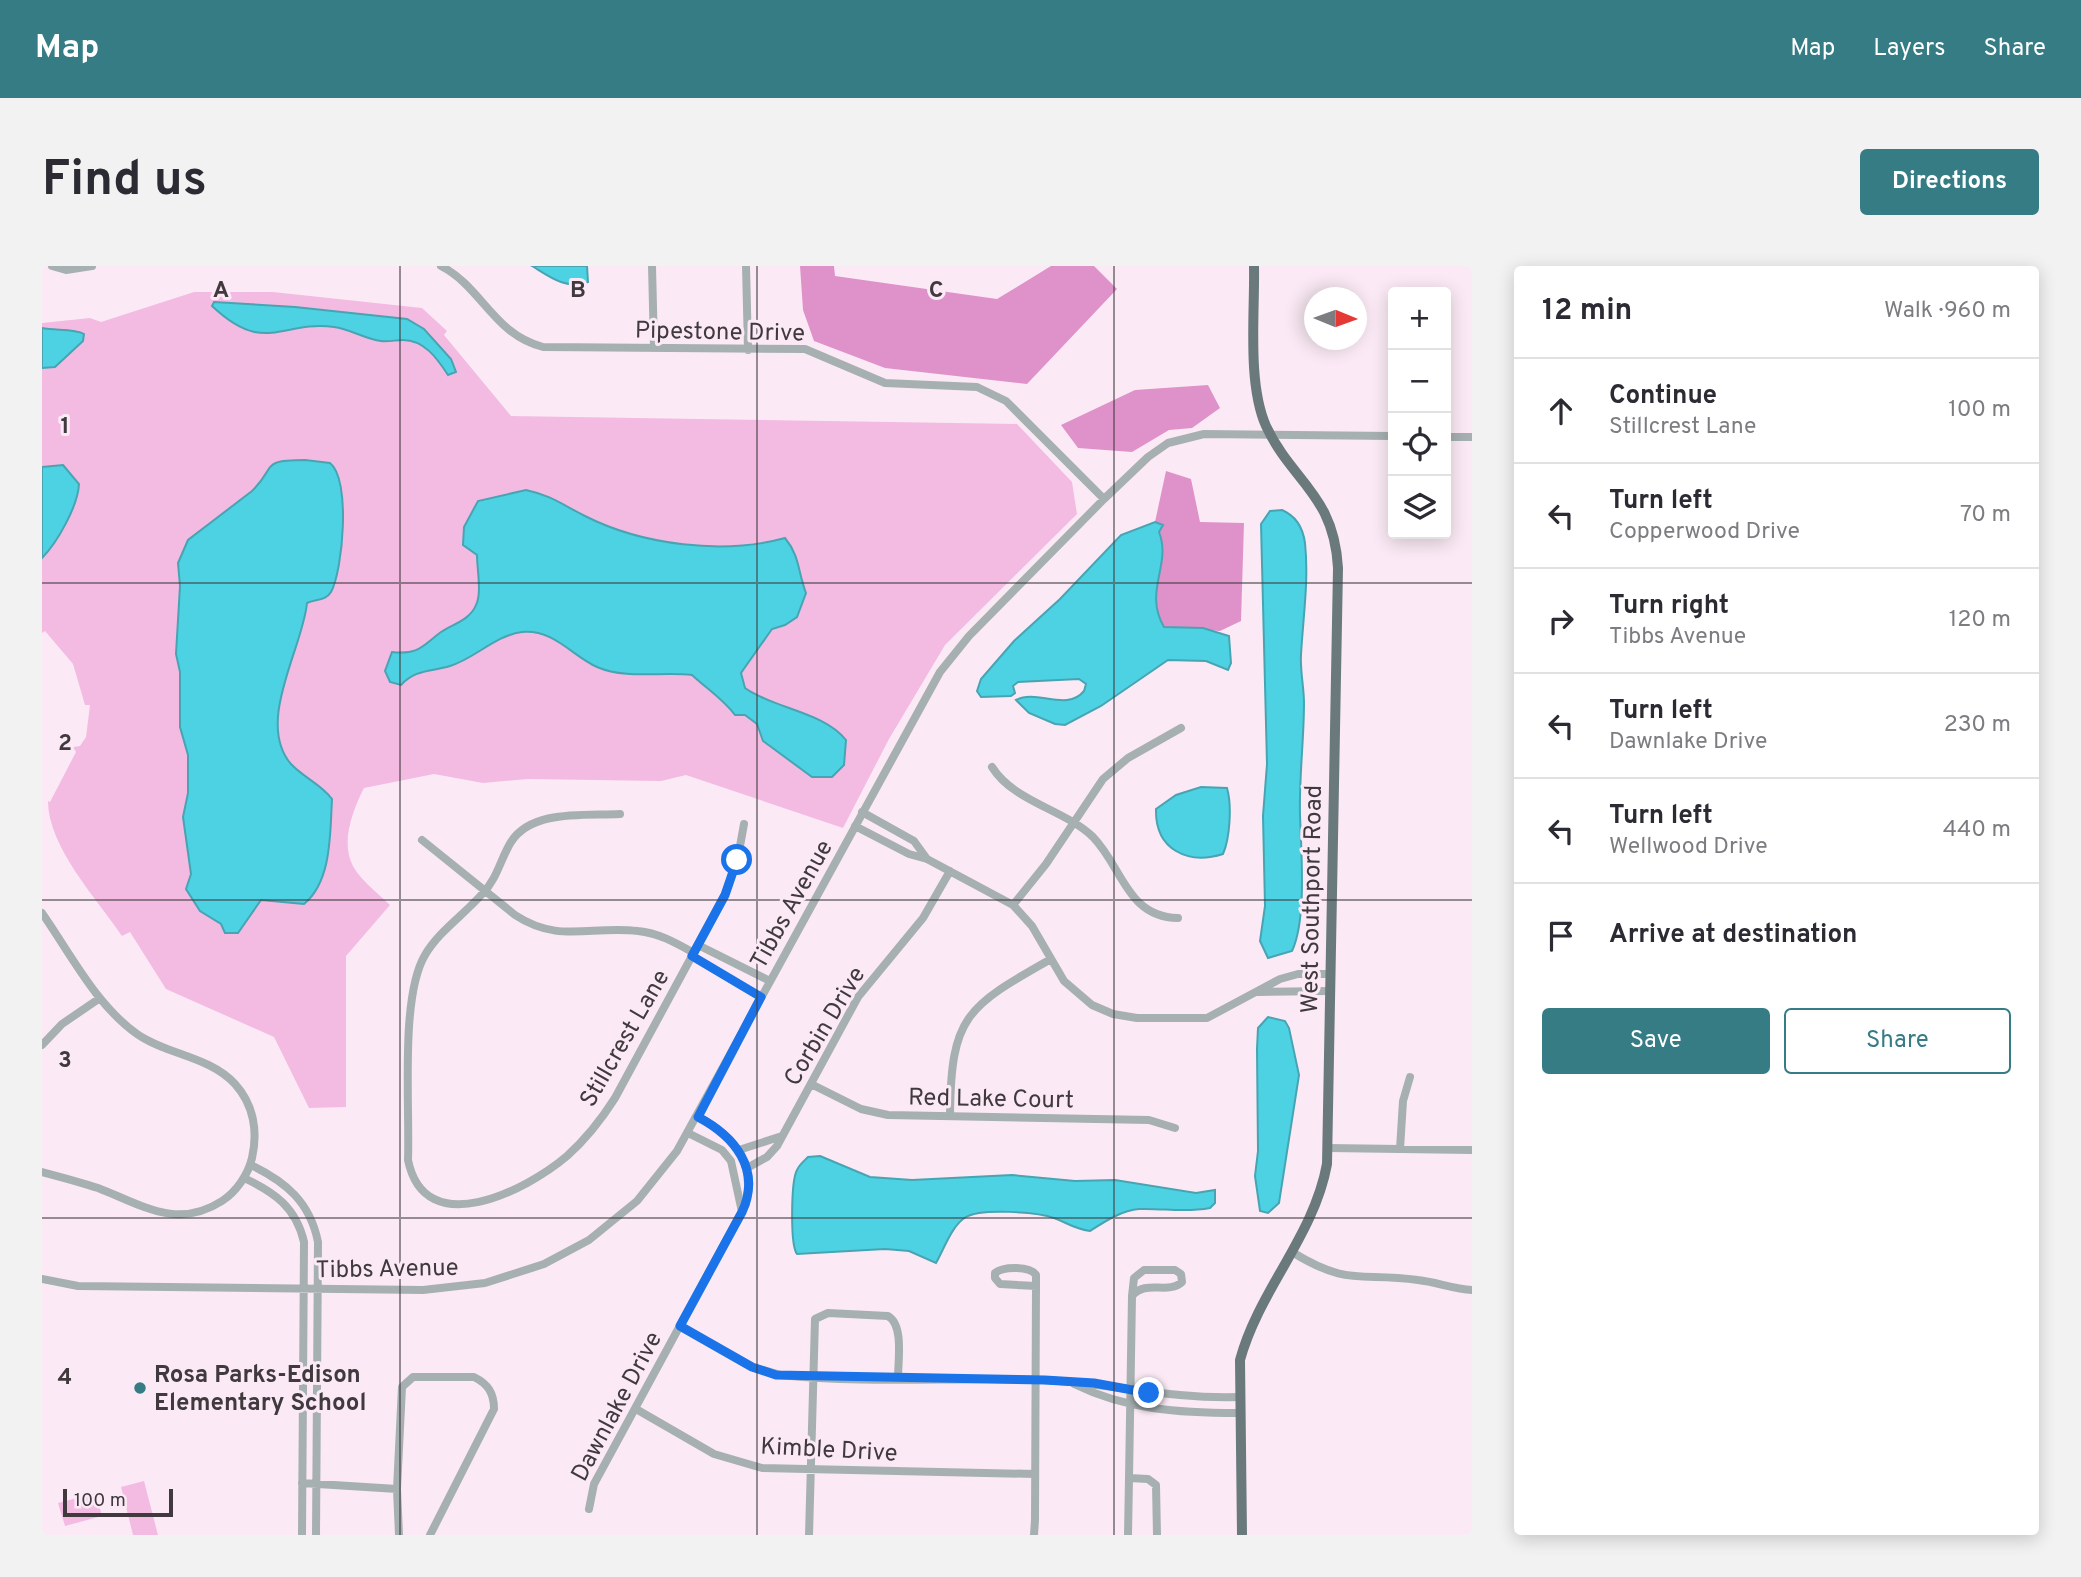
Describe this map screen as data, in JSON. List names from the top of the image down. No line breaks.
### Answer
{"streets":{"main road":["West Southport Road"],"street":["Pipestone Drive","Tibbs Avenue","Corbin Drive","Stillcrest Lane","Red Lake Court","Dawnlake Drive","Kimble Drive"]},"crossings":[["Pipestone Drive","Tibbs Avenue"],["West Southport Road","Tibbs Avenue"],["Corbin Drive","Red Lake Court"],["Corbin Drive","Dawnlake Drive"],["Dawnlake Drive","Kimble Drive"]],"places":["Rosa Parks-Edison Elementary School"],"scale_bar":"100 m","north":"right","page":{"header":"Map","nav":["Map","Layers","Share"],"buttons":["Directions",["Save","Share"]],"title":"Find us","heading":["12 min","Walk · 960 m"],"map_buttons":["+","−"],"list":[["Continue","Stillcrest Lane","100 m"],["Turn left","Copperwood Drive","70 m"],["Turn right","Tibbs Avenue","120 m"],["Turn left","Dawnlake Drive","230 m"],["Turn left","Wellwood Drive","440 m"],"Arrive at destination"],"scale":"100 m"},"grid":{"columns":["A","B","C"],"rows":["1","2","3","4"]}}
